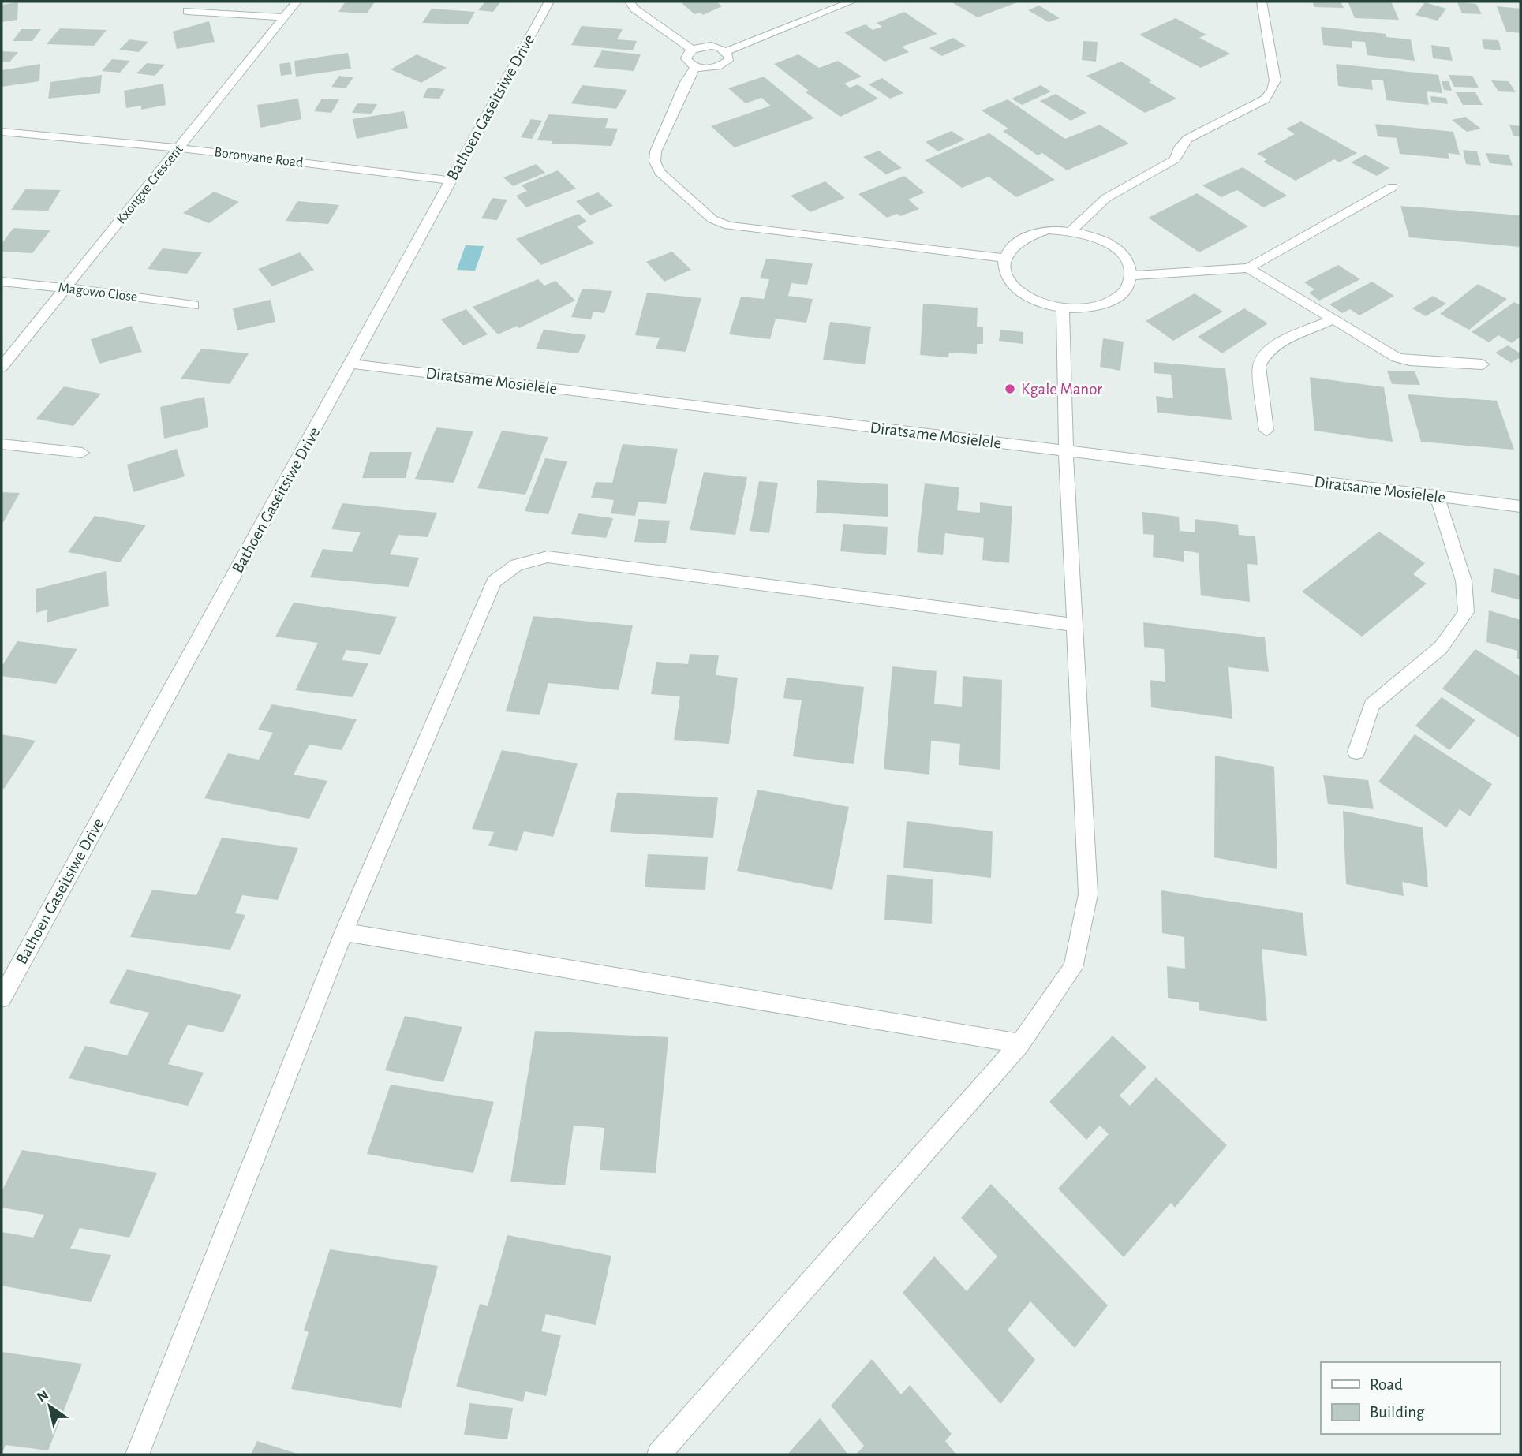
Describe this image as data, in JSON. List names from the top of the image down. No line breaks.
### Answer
{"streets":{"street":["Bathoen Gaseitsiwe Drive","Boronyane Road","Kxongxe Crescent","Magowo Close","Diratsame Mosielele"]},"crossings":[["Bathoen Gaseitsiwe Drive","Boronyane Road"],["Bathoen Gaseitsiwe Drive","Diratsame Mosielele"],["Boronyane Road","Kxongxe Crescent"],["Kxongxe Crescent","Magowo Close"]],"places":["Kgale Manor"],"legend":["Road","Building"],"north":"top left"}
